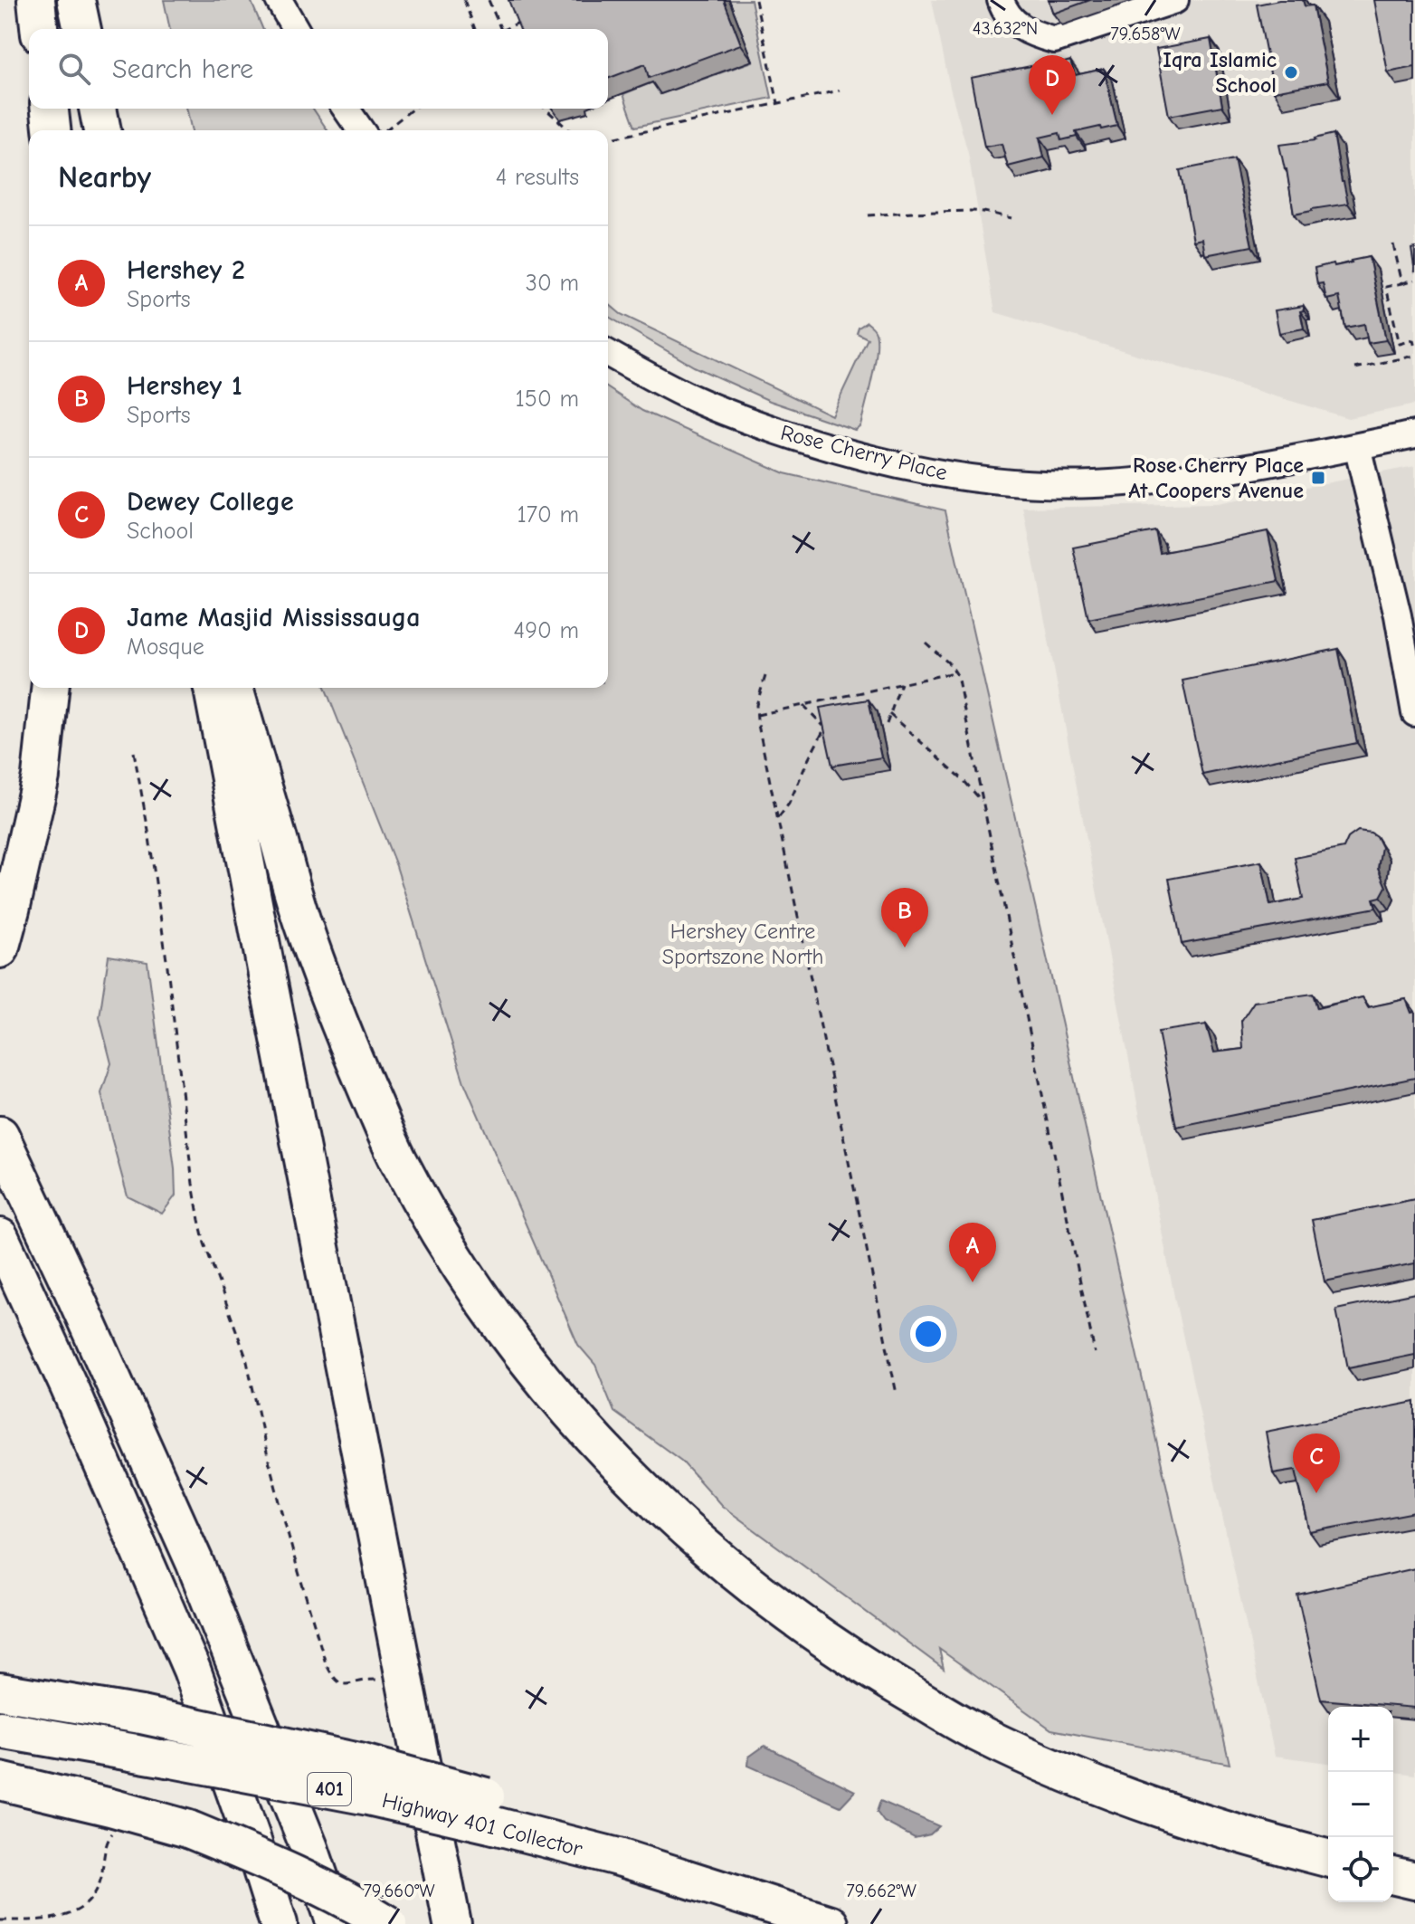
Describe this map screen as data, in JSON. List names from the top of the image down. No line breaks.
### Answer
{"streets":{"highway":["401","Highway 401 Collector"],"street":["Rose Cherry Place"]},"parks":["Hershey Centre Sportszone North"],"places":{"other":["Iqra Islamic School"],"transit":["Rose Cherry Place At Coopers Avenue"]},"page":{"search":"Search here","pins":["D","B","A","C"],"heading":["Nearby","4 results"],"list":[{"mark":"A","name":"Hershey 2","note":"Sports","value":"30 m"},{"mark":"B","name":"Hershey 1","note":"Sports","value":"150 m"},{"mark":"C","name":"Dewey College","note":"School","value":"170 m"},{"mark":"D","name":"Jame Masjid Mississauga","note":"Mosque","value":"490 m"}],"map_buttons":["+","−"]},"coordinates":["43.632°N","79.658°W","79.660°W","79.662°W"]}
